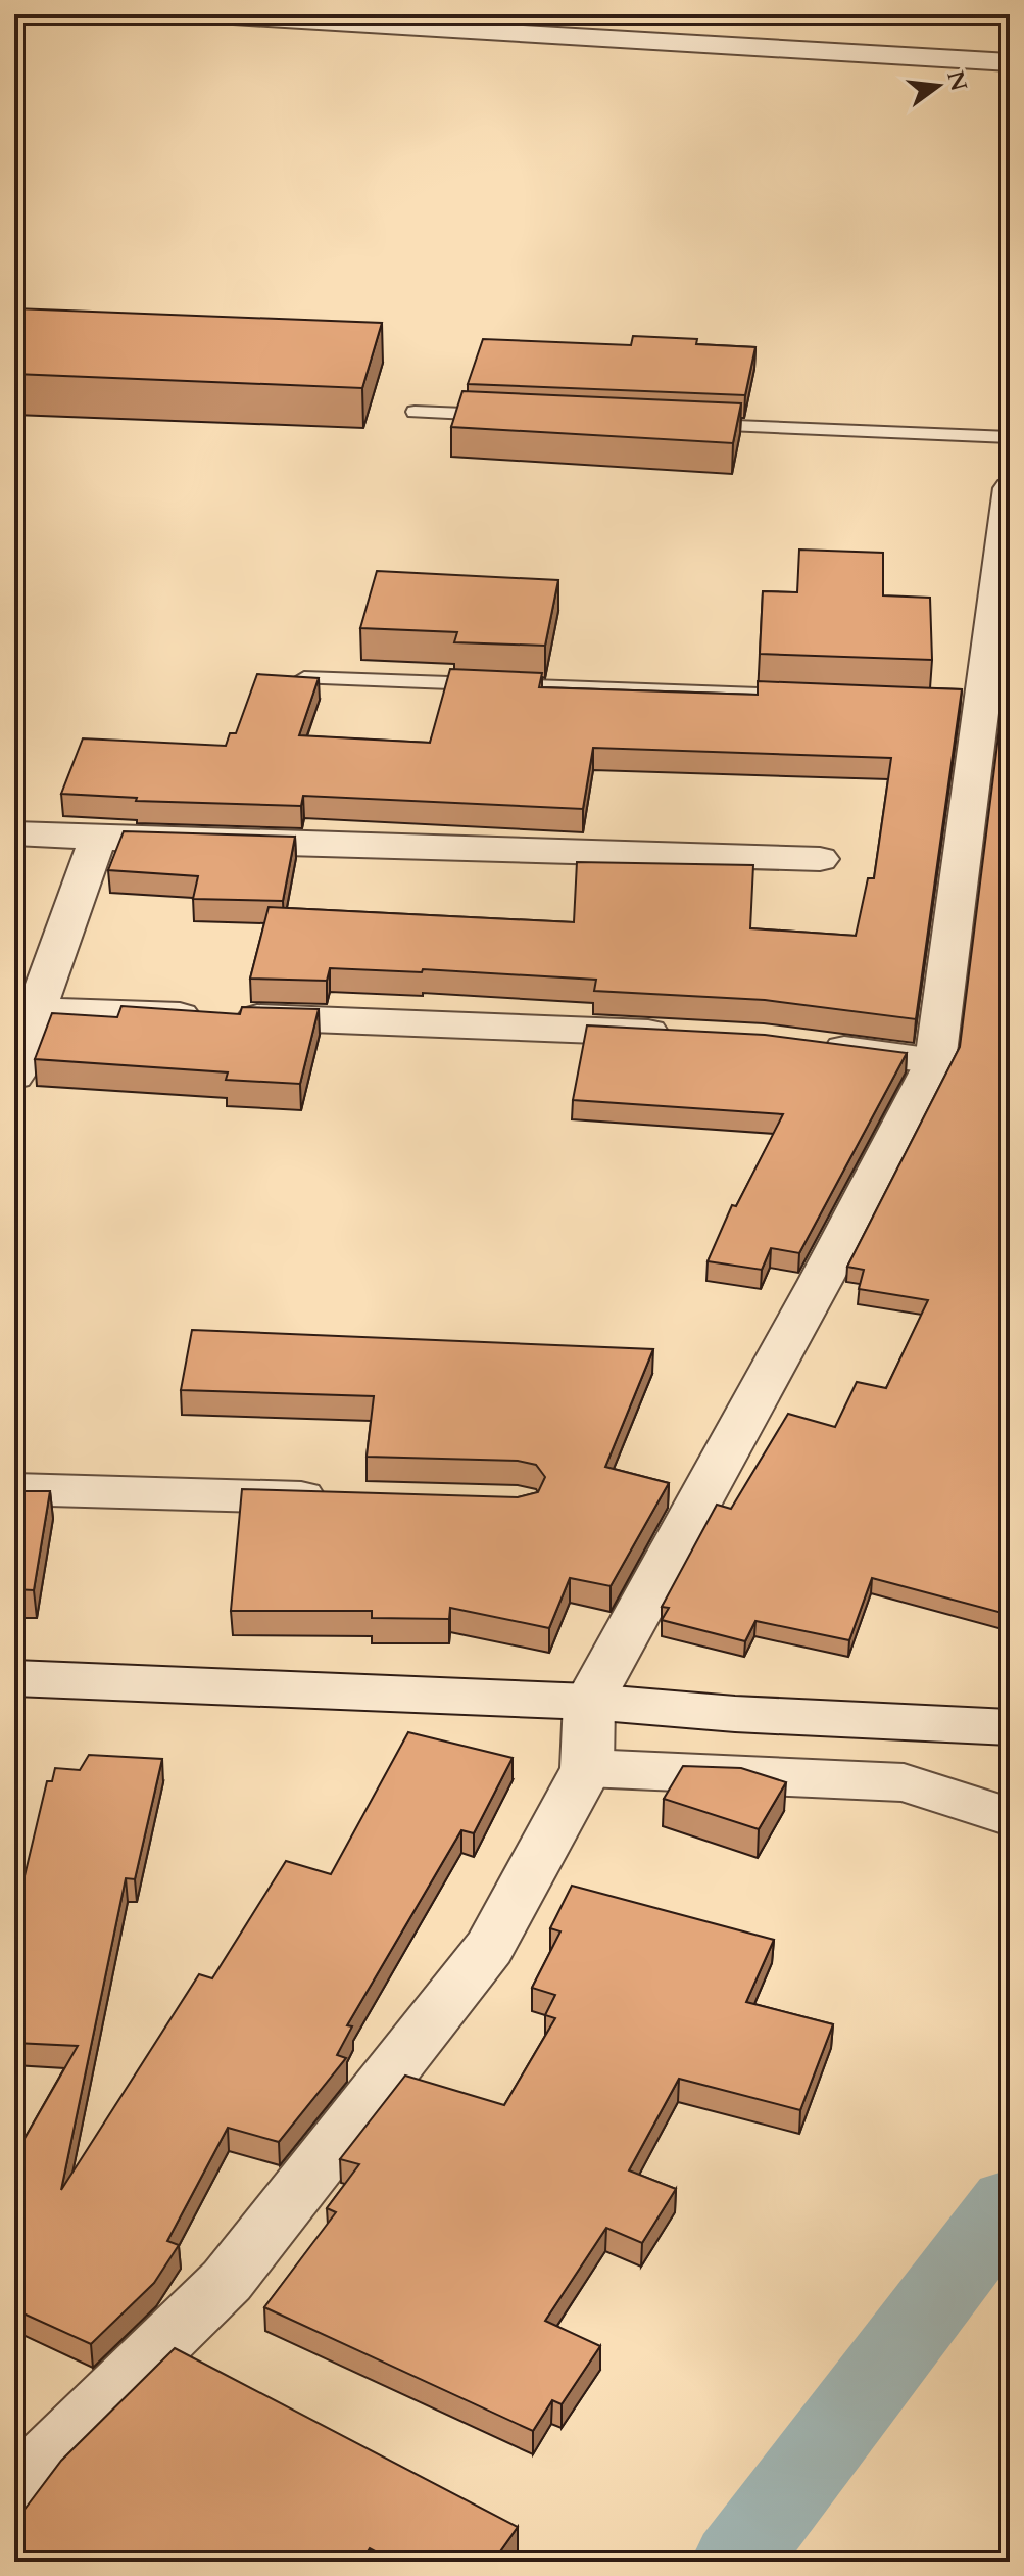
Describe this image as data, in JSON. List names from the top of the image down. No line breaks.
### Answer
{"north":"right"}
